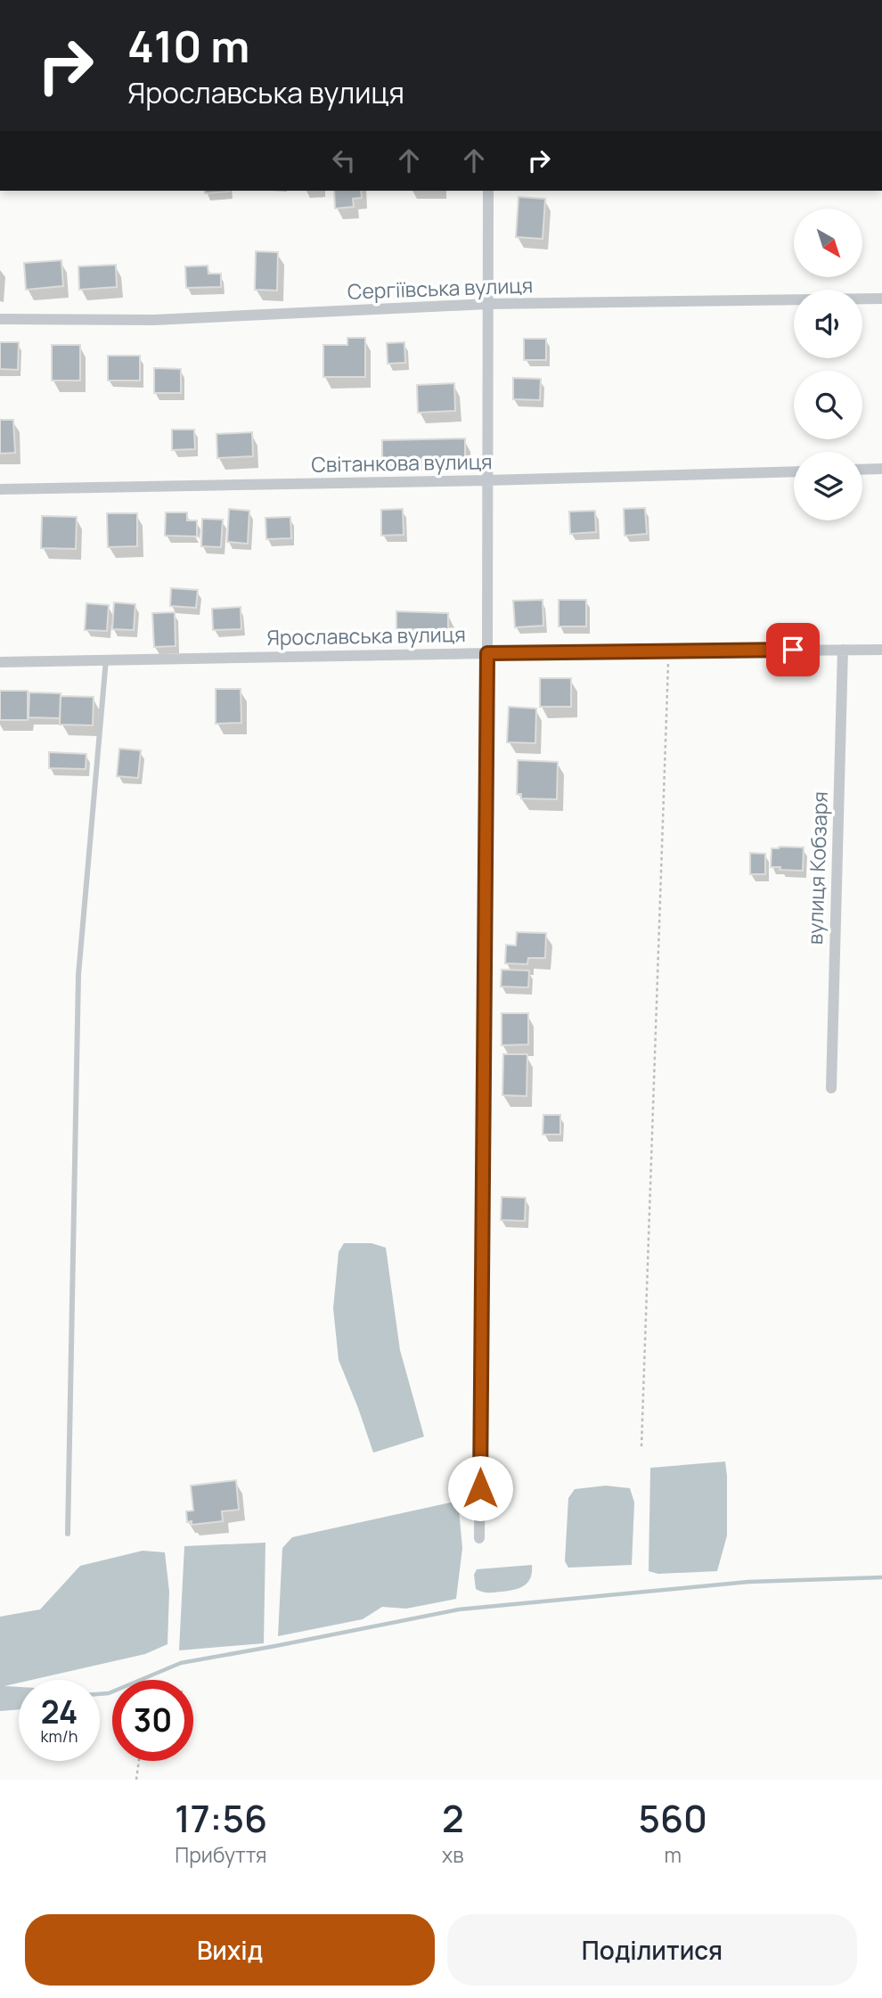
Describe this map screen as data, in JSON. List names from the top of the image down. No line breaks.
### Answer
{"streets":{"street":["Сергіївська вулиця","Світанкова вулиця","Ярославська вулиця","вулиця Кобзаря"]},"crossings":[["Ярославська вулиця","вулиця Кобзаря"]],"north":"bottom right","page":{"turn":["410 m","Ярославська вулиця"],"speed":"24 km/h","limit":"30","eta":["17:56","Прибуття","2","хв","560","m"],"buttons":["Вихід","Поділитися"]}}
